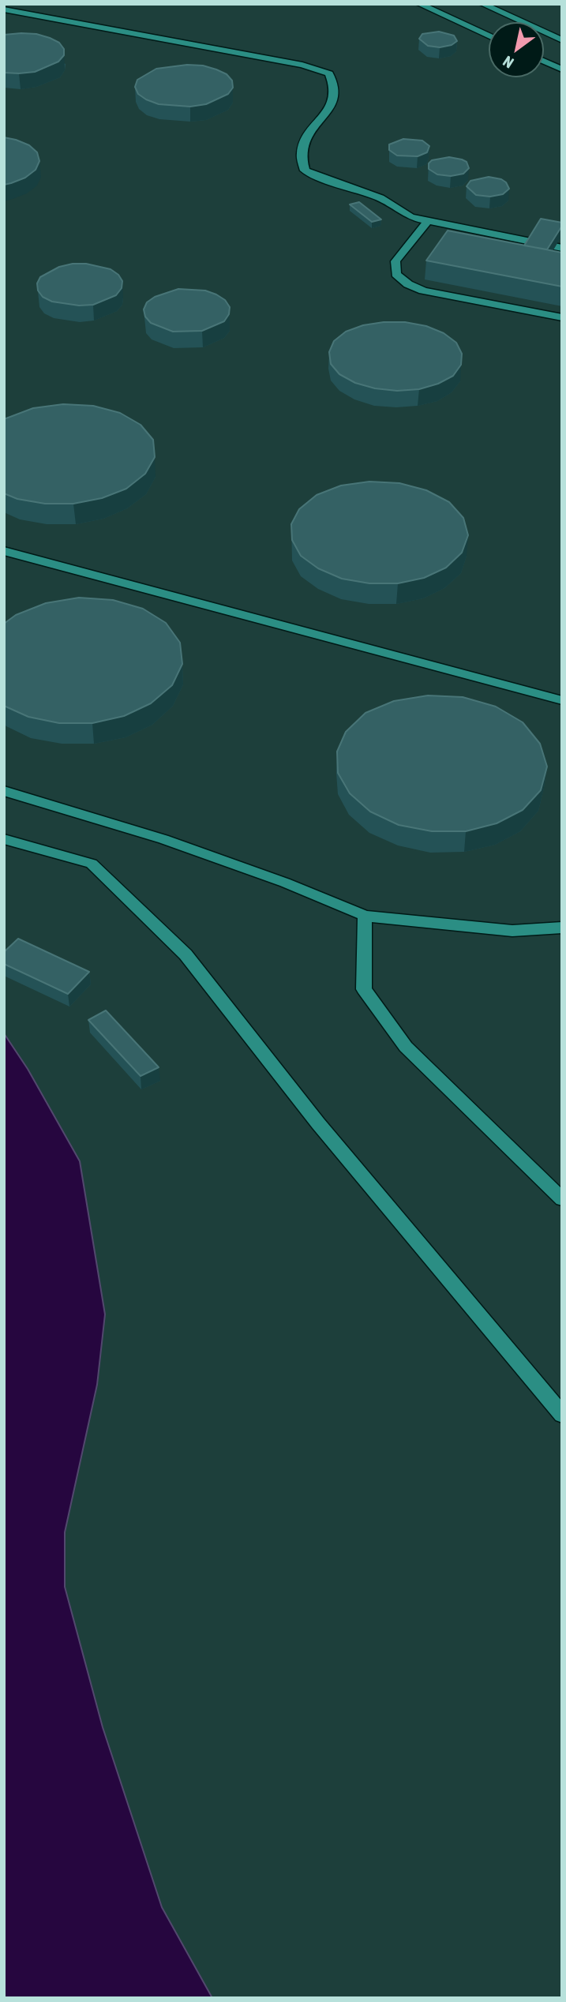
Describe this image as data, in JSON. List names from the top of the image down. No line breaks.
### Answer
{"north":"bottom left"}
